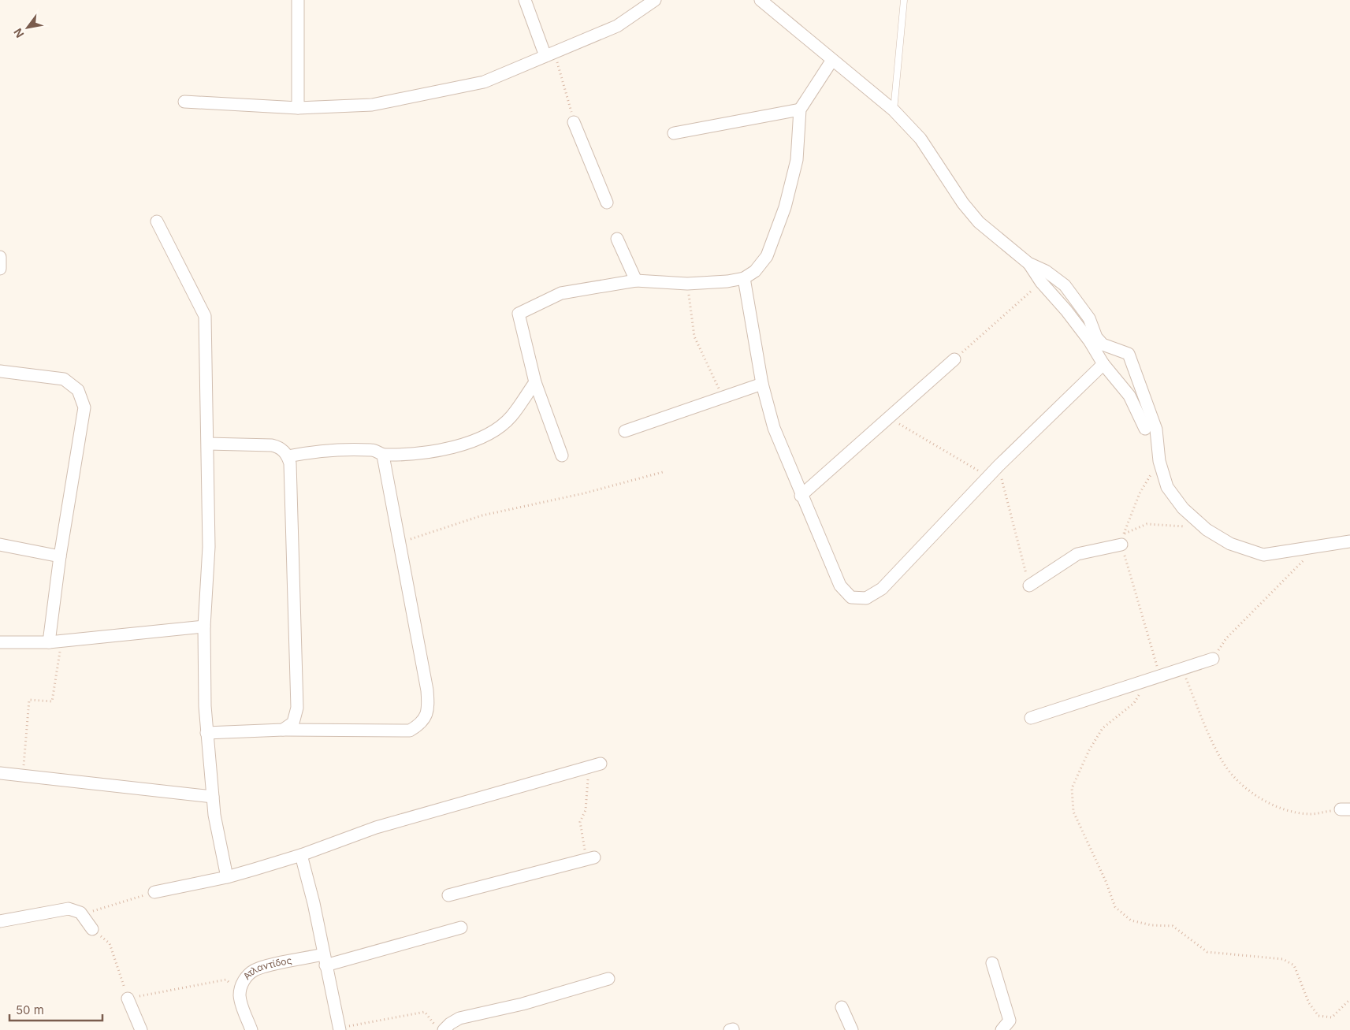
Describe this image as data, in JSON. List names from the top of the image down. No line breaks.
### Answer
{"streets":{"street":["Ατλαντίδος"]},"scale_bar":"50 m","north":"bottom left"}
